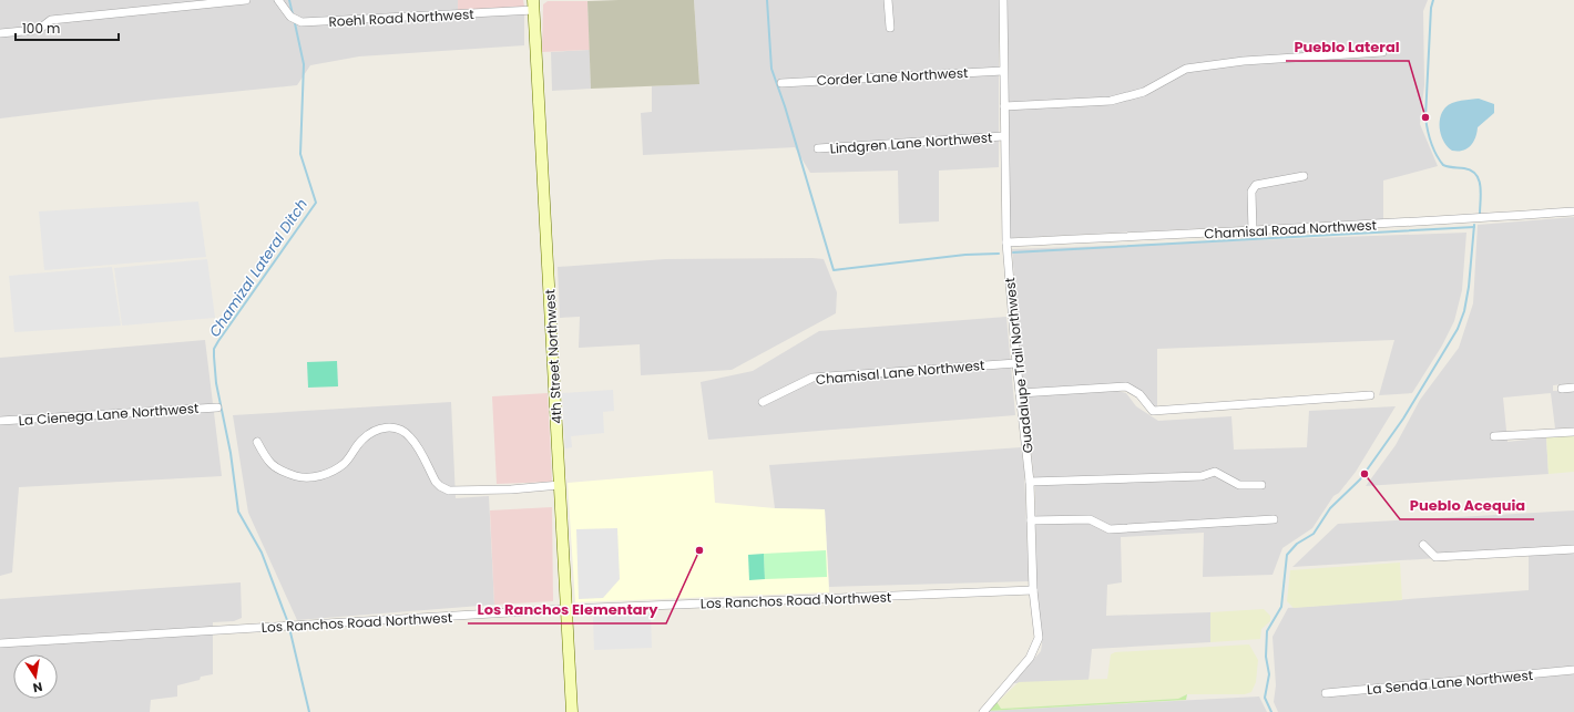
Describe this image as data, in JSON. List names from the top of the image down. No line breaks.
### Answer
{"streets":{"main road":["4th Street Northwest"],"street":["Roehl Road Northwest","Corder Lane Northwest","Lindgren Lane Northwest","Chamisal Road Northwest","Guadalupe Trail Northwest","Chamisal Lane Northwest","La Cienega Lane Northwest","Los Ranchos Road Northwest","La Senda Lane Northwest"]},"crossings":[["Roehl Road Northwest","4th Street Northwest"],["Corder Lane Northwest","Guadalupe Trail Northwest"],["Lindgren Lane Northwest","Guadalupe Trail Northwest"],["Chamisal Road Northwest","Guadalupe Trail Northwest"],["4th Street Northwest","Los Ranchos Road Northwest"],["Guadalupe Trail Northwest","Chamisal Lane Northwest"],["Guadalupe Trail Northwest","Los Ranchos Road Northwest"]],"water":["Chamizal Lateral Ditch"],"places":["Pueblo Lateral","Pueblo Acequia","Los Ranchos Elementary"],"scale_bar":"100 m","north":"bottom"}
